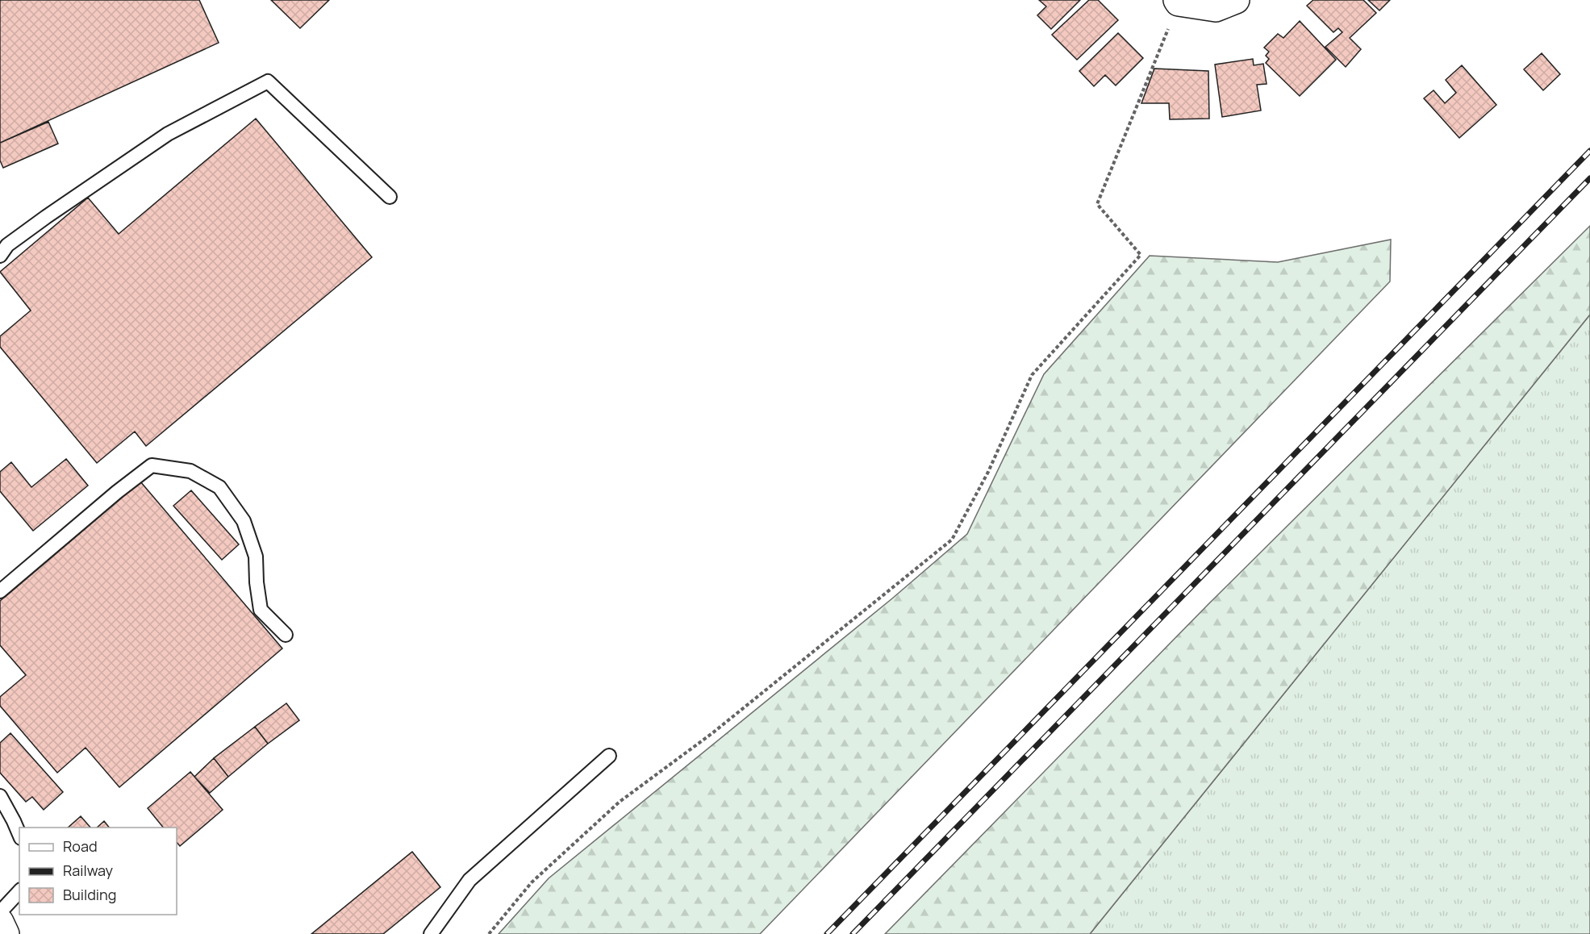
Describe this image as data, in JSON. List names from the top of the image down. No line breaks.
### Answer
{"legend":["Road","Railway","Building"]}
